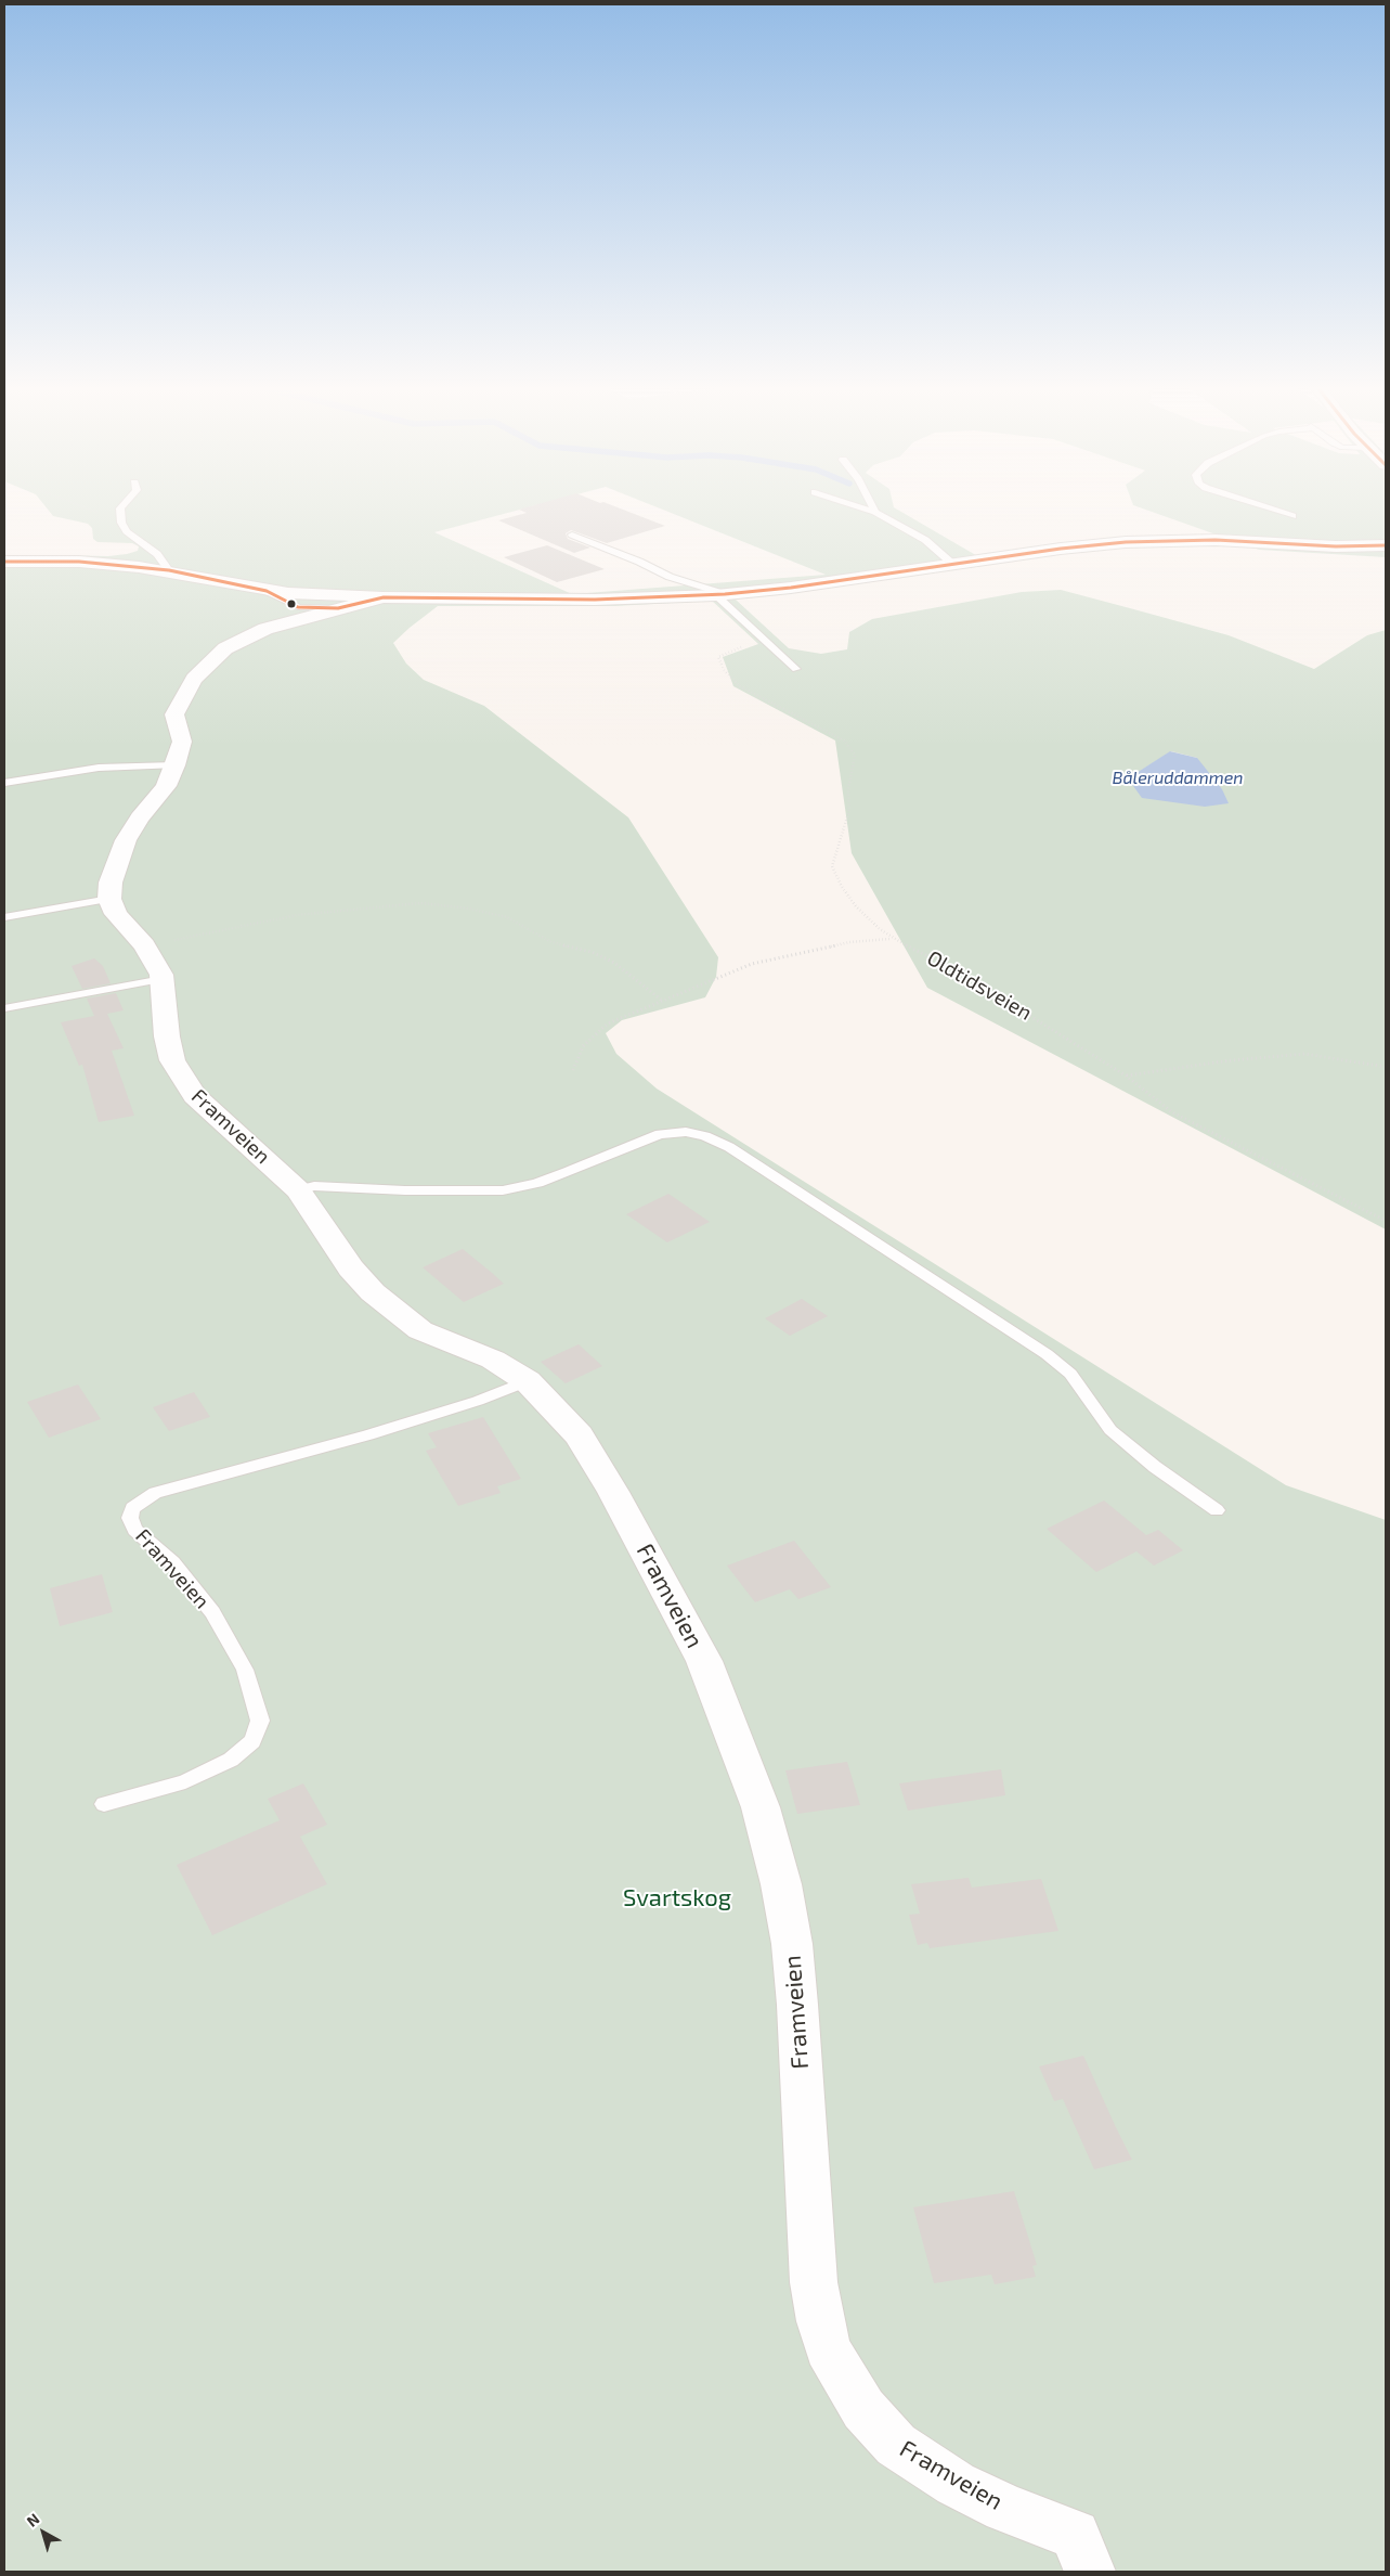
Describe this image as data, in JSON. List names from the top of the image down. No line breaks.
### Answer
{"streets":{"street":["Framveien"],"path":["Oldtidsveien"]},"water":["Båleruddammen"],"parks":["Svartskog"],"north":"top left"}
